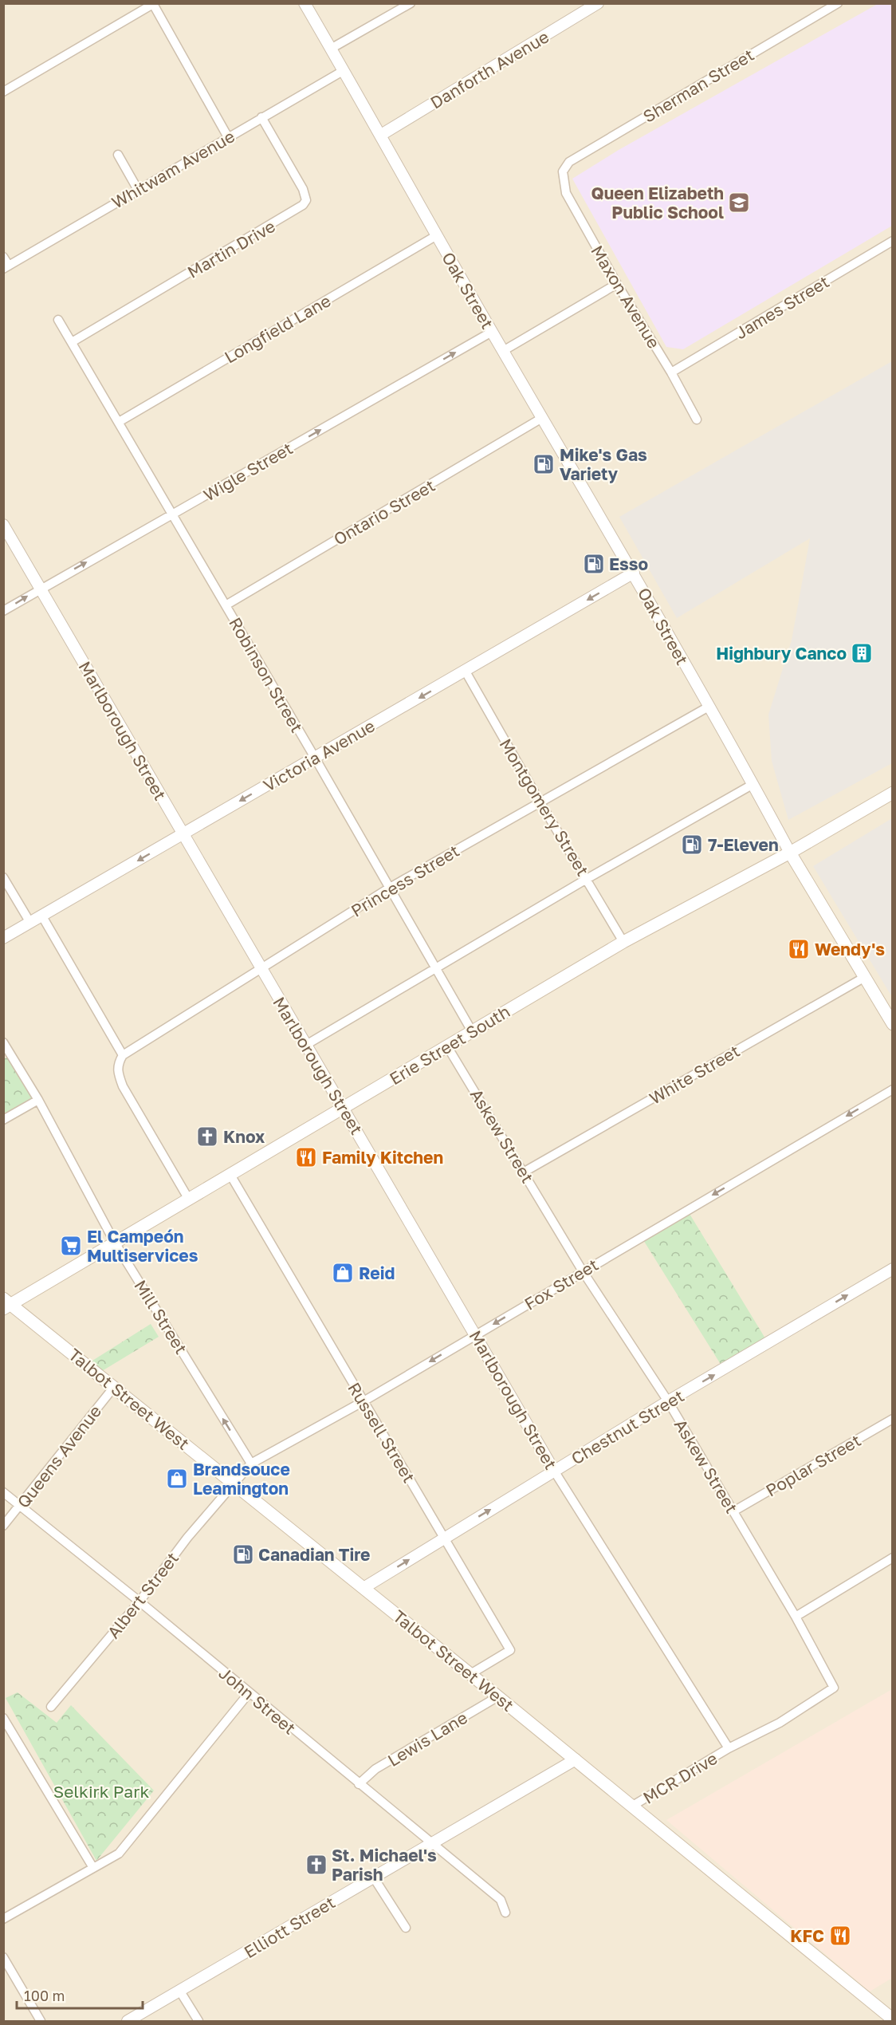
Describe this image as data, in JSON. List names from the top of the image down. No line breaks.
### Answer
{"streets":{"main road":["Oak Street","Erie Street South","Talbot Street West"],"street":["Danforth Avenue","Sherman Street","Whitwam Avenue","Martin Drive","Maxon Avenue","James Street","Longfield Lane","Wigle Street","Ontario Street","Robinson Street","Marlborough Street","Victoria Avenue","Montgomery Street","Princess Street","White Street","Askew Street","Fox Street","Mill Street","Chestnut Street","Russell Street","Queens Avenue","Poplar Street","Albert Street","John Street","Lewis Lane","MCR Drive","Elliott Street"]},"crossings":[["Danforth Avenue","Oak Street"],["Sherman Street","Maxon Avenue"],["Whitwam Avenue","Martin Drive"],["Whitwam Avenue","Oak Street"],["Martin Drive","Robinson Street"],["Oak Street","Longfield Lane"],["Oak Street","Wigle Street"],["Oak Street","Ontario Street"],["Oak Street","Victoria Avenue"],["Oak Street","Princess Street"],["Oak Street","Erie Street South"],["Oak Street","White Street"],["Maxon Avenue","James Street"],["Longfield Lane","Robinson Street"],["Wigle Street","Robinson Street"],["Wigle Street","Marlborough Street"],["Ontario Street","Robinson Street"],["Robinson Street","Victoria Avenue"],["Robinson Street","Princess Street"],["Robinson Street","Erie Street South"],["Marlborough Street","Victoria Avenue"],["Marlborough Street","Princess Street"],["Marlborough Street","Erie Street South"],["Marlborough Street","Askew Street"],["Marlborough Street","Fox Street"],["Marlborough Street","Chestnut Street"],["Marlborough Street","MCR Drive"],["Victoria Avenue","Montgomery Street"],["Montgomery Street","Princess Street"],["Montgomery Street","Erie Street South"],["Erie Street South","Askew Street"],["Erie Street South","Mill Street"],["Erie Street South","Talbot Street West"],["Erie Street South","Russell Street"],["White Street","Askew Street"],["Askew Street","Fox Street"],["Askew Street","Chestnut Street"],["Askew Street","Poplar Street"],["Askew Street","MCR Drive"],["Fox Street","Mill Street"],["Fox Street","Talbot Street West"],["Fox Street","Russell Street"],["Fox Street","Albert Street"],["Talbot Street West","Chestnut Street"],["Talbot Street West","Russell Street"],["Talbot Street West","Queens Avenue"],["Talbot Street West","Albert Street"],["Talbot Street West","Lewis Lane"],["Talbot Street West","MCR Drive"],["Talbot Street West","Elliott Street"],["Chestnut Street","Russell Street"],["Queens Avenue","John Street"],["Albert Street","John Street"],["John Street","Lewis Lane"],["John Street","Elliott Street"]],"one_way":["Wigle Street","Victoria Avenue","Fox Street","Mill Street","Chestnut Street"],"parks":["Selkirk Park"],"places":{"school or university":["Queen Elizabeth Public School"],"fuel station":["Mike's Gas Variety","Esso","7-Eleven","Canadian Tire"],"building":["Highbury Canco"],"restaurant":["Wendy's","Family Kitchen","KFC"],"church":["Knox","St. Michael's Parish"],"supermarket":["El Campeón Multiservices"],"shop":["Reid","Brandsouce Leamington"]},"scale_bar":"100 m"}
